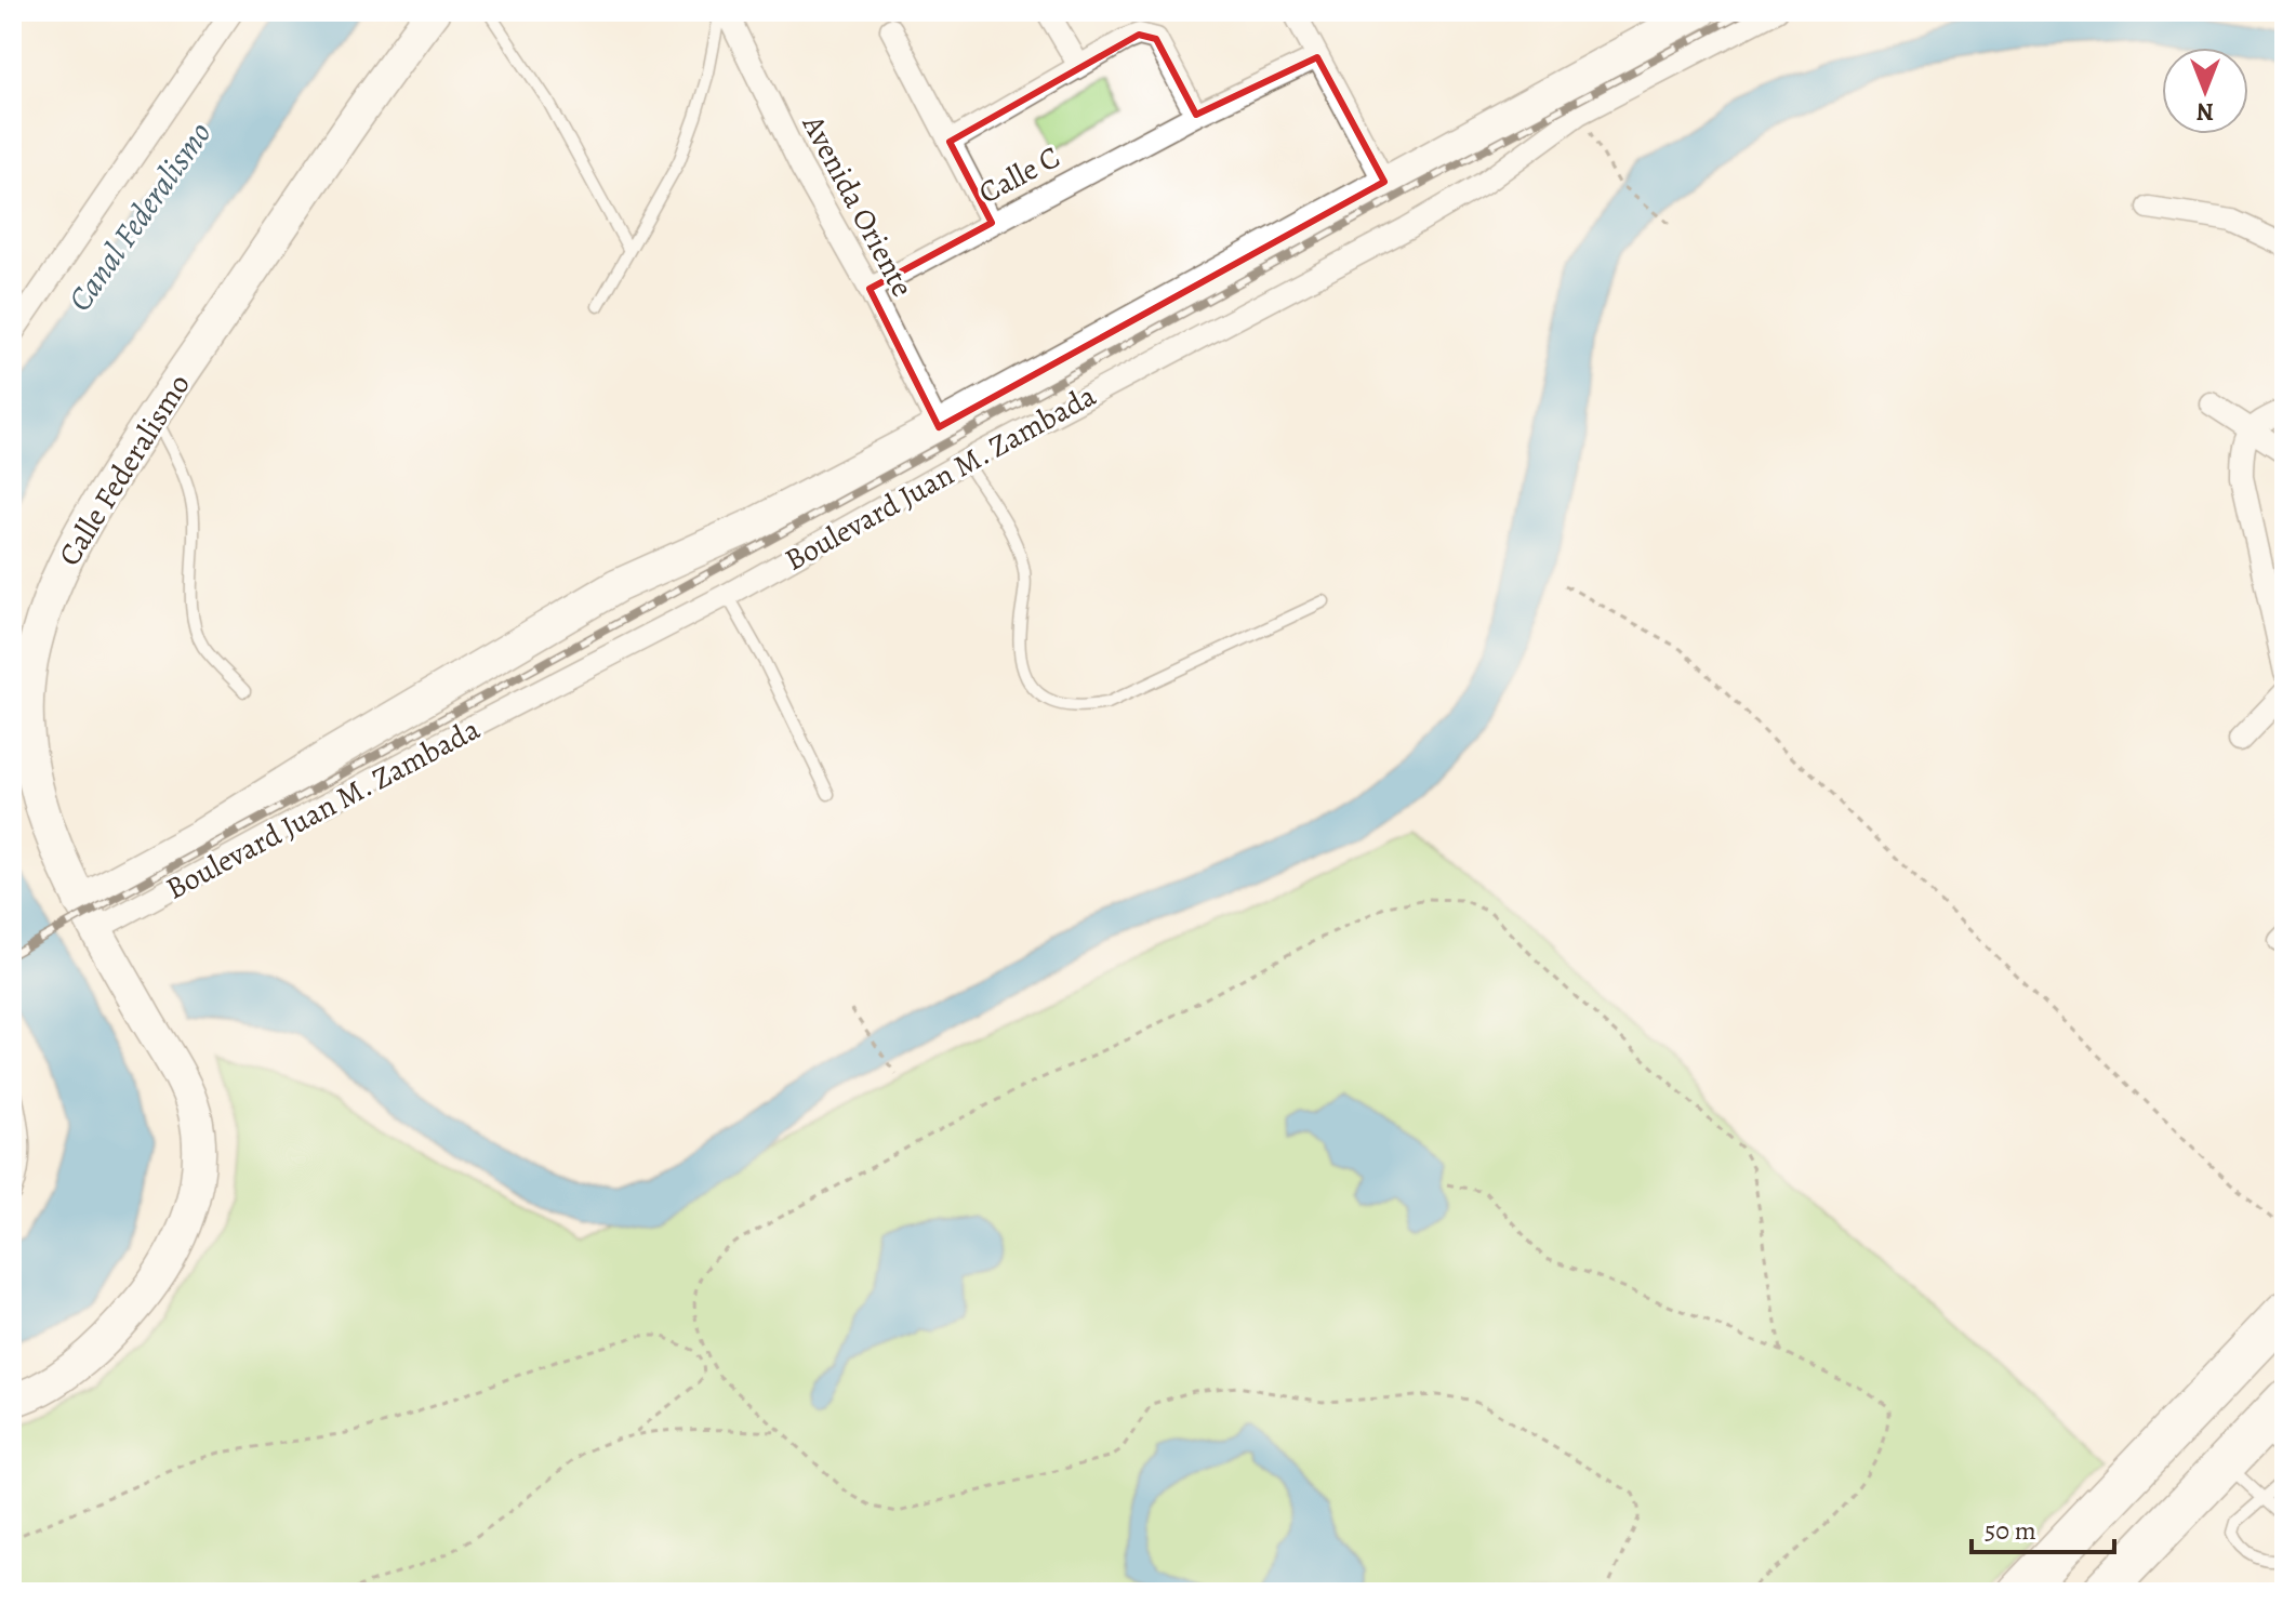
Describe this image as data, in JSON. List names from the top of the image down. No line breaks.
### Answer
{"streets":{"street":["Calle C","Avenida Oriente","Calle Federalismo","Boulevard Juan M. Zambada"]},"crossings":[["Calle C","Avenida Oriente"],["Avenida Oriente","Boulevard Juan M. Zambada"],["Calle Federalismo","Boulevard Juan M. Zambada"]],"water":["Canal Federalismo"],"scale_bar":"50 m","north":"bottom"}
